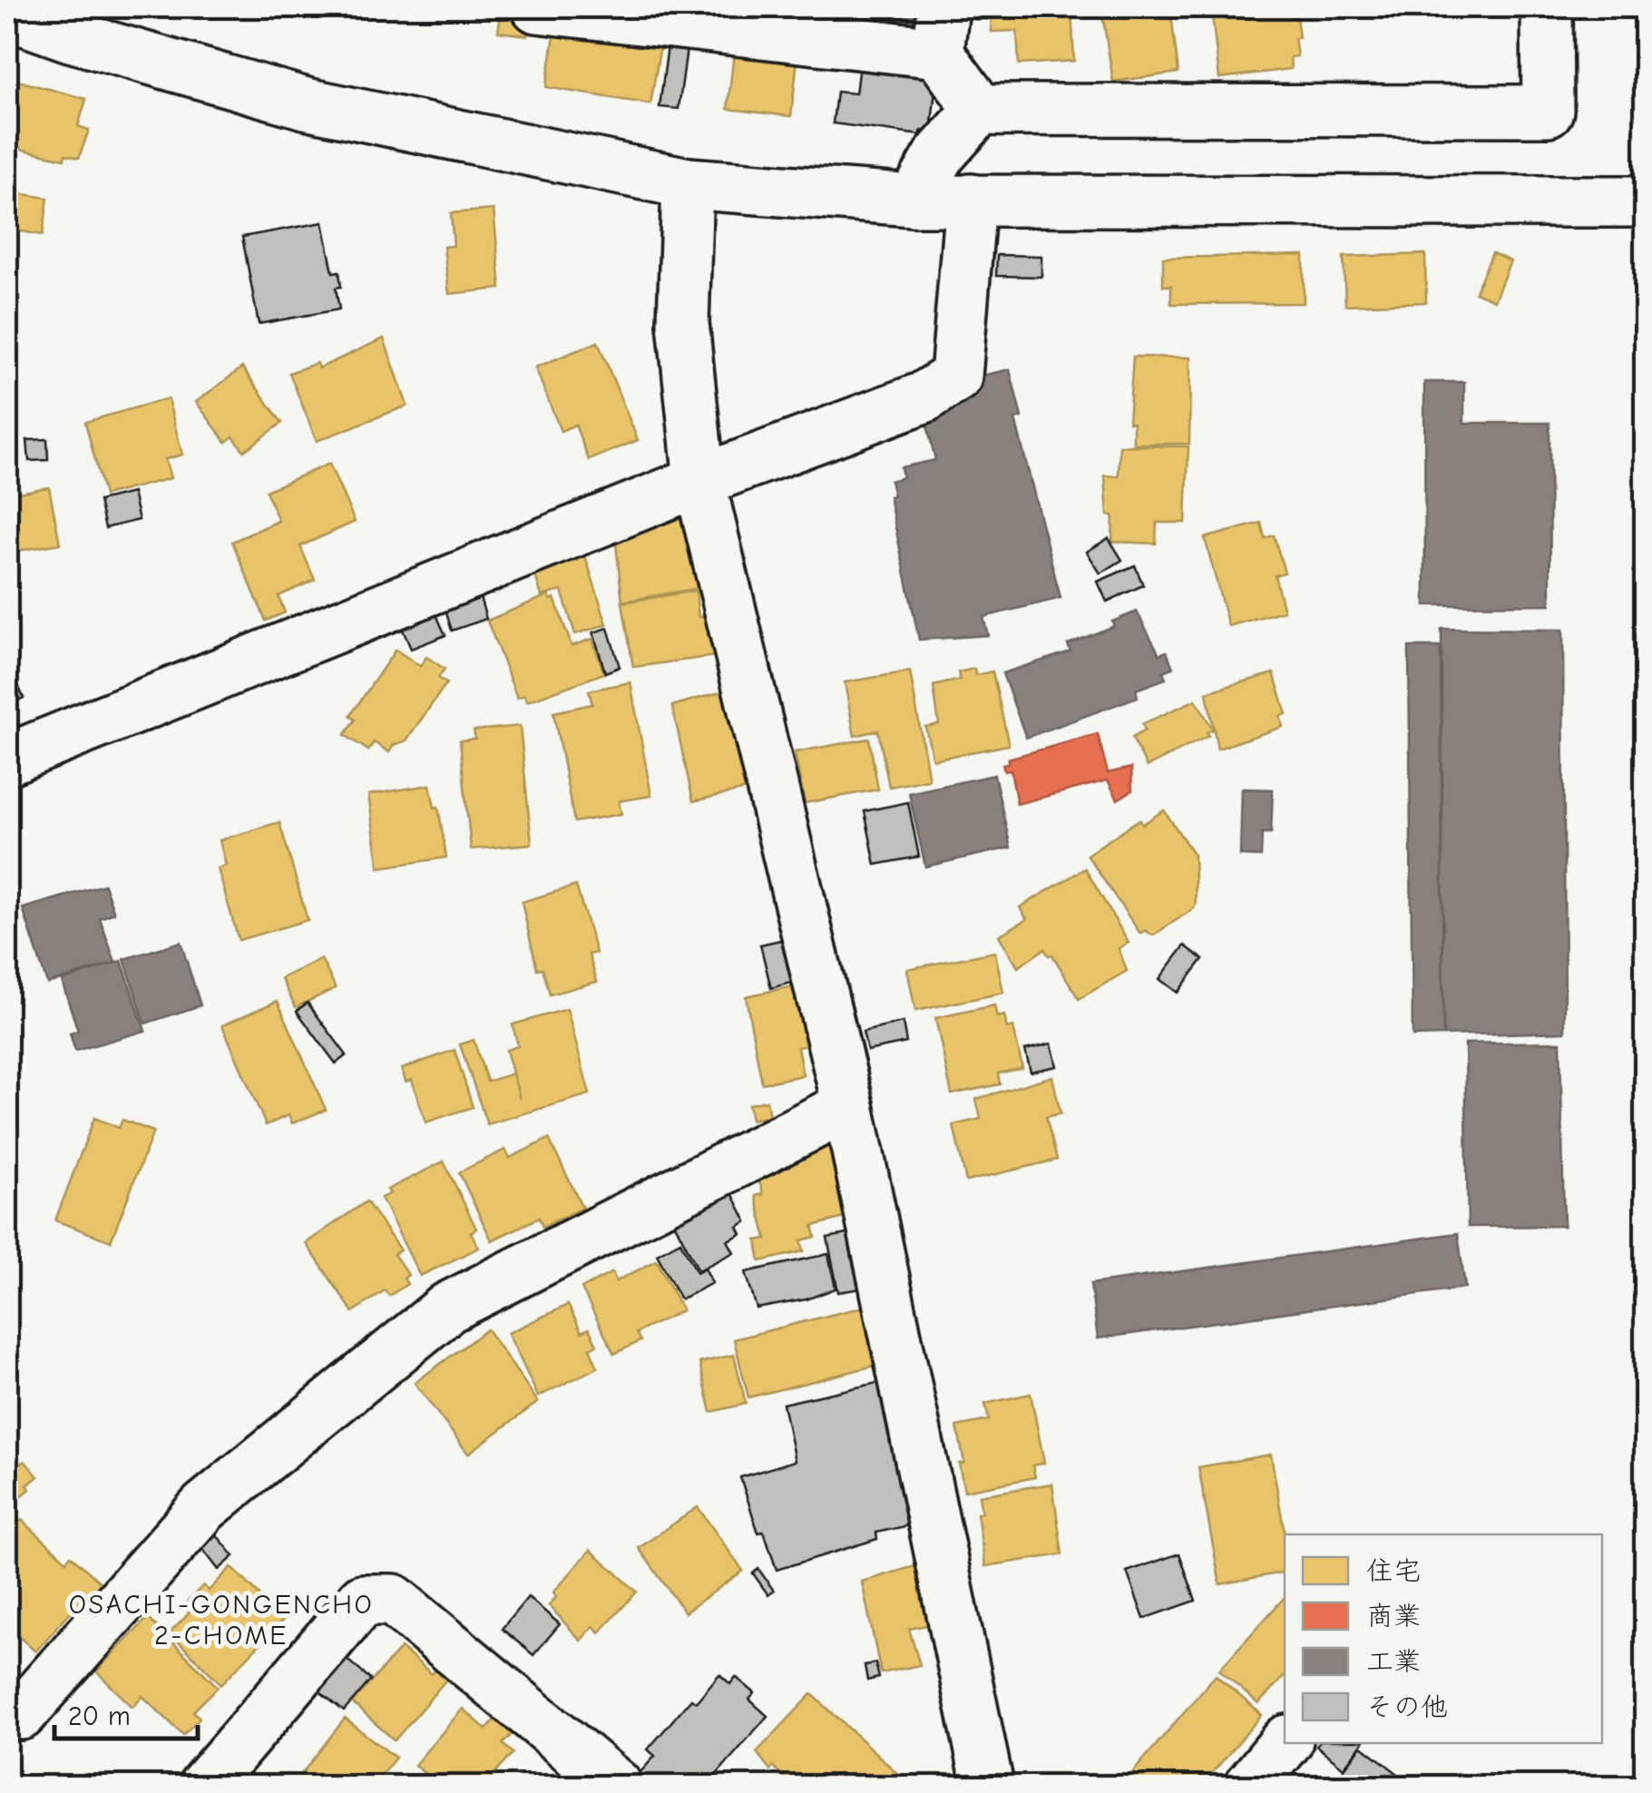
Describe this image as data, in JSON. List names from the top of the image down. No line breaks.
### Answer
{"districts":["OSACHI-GONGENCHO 2-CHOME"],"legend":["住宅","商業","工業","その他"],"scale_bar":"20 m"}
